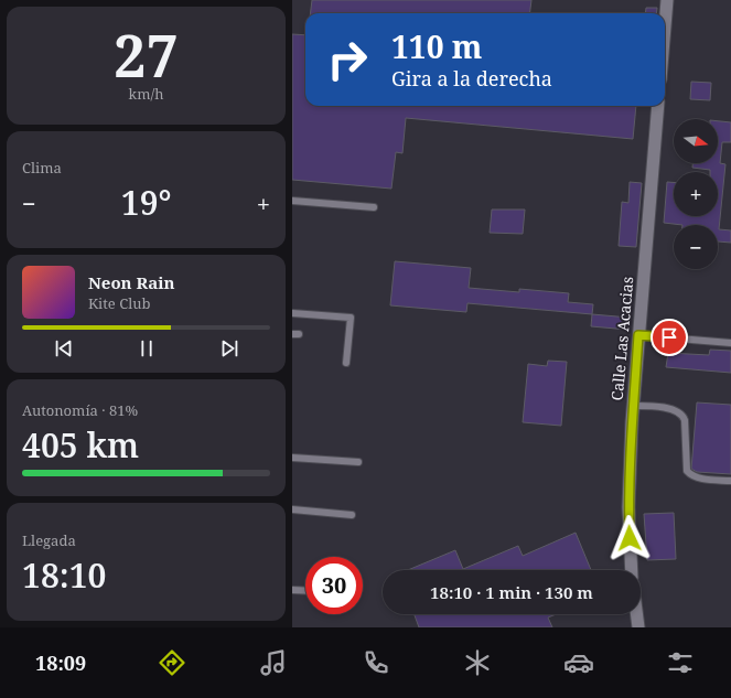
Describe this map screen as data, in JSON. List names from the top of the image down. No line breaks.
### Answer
{"streets":{"street":["Calle Las Acacias"]},"north":"right","page":{"tile":[["27","km/h"],"Clima",["Autonomía · 81%","405 km"],["Llegada","18:10"]],"turn":["110 m","Gira a la derecha"],"map_buttons":["+","−"],"heat":["−","19°","+"],"song":["Neon Rain","Kite Club"],"limit":"30","trip":"18:10 · 1 min · 130 m","tabs":"18:09"}}
